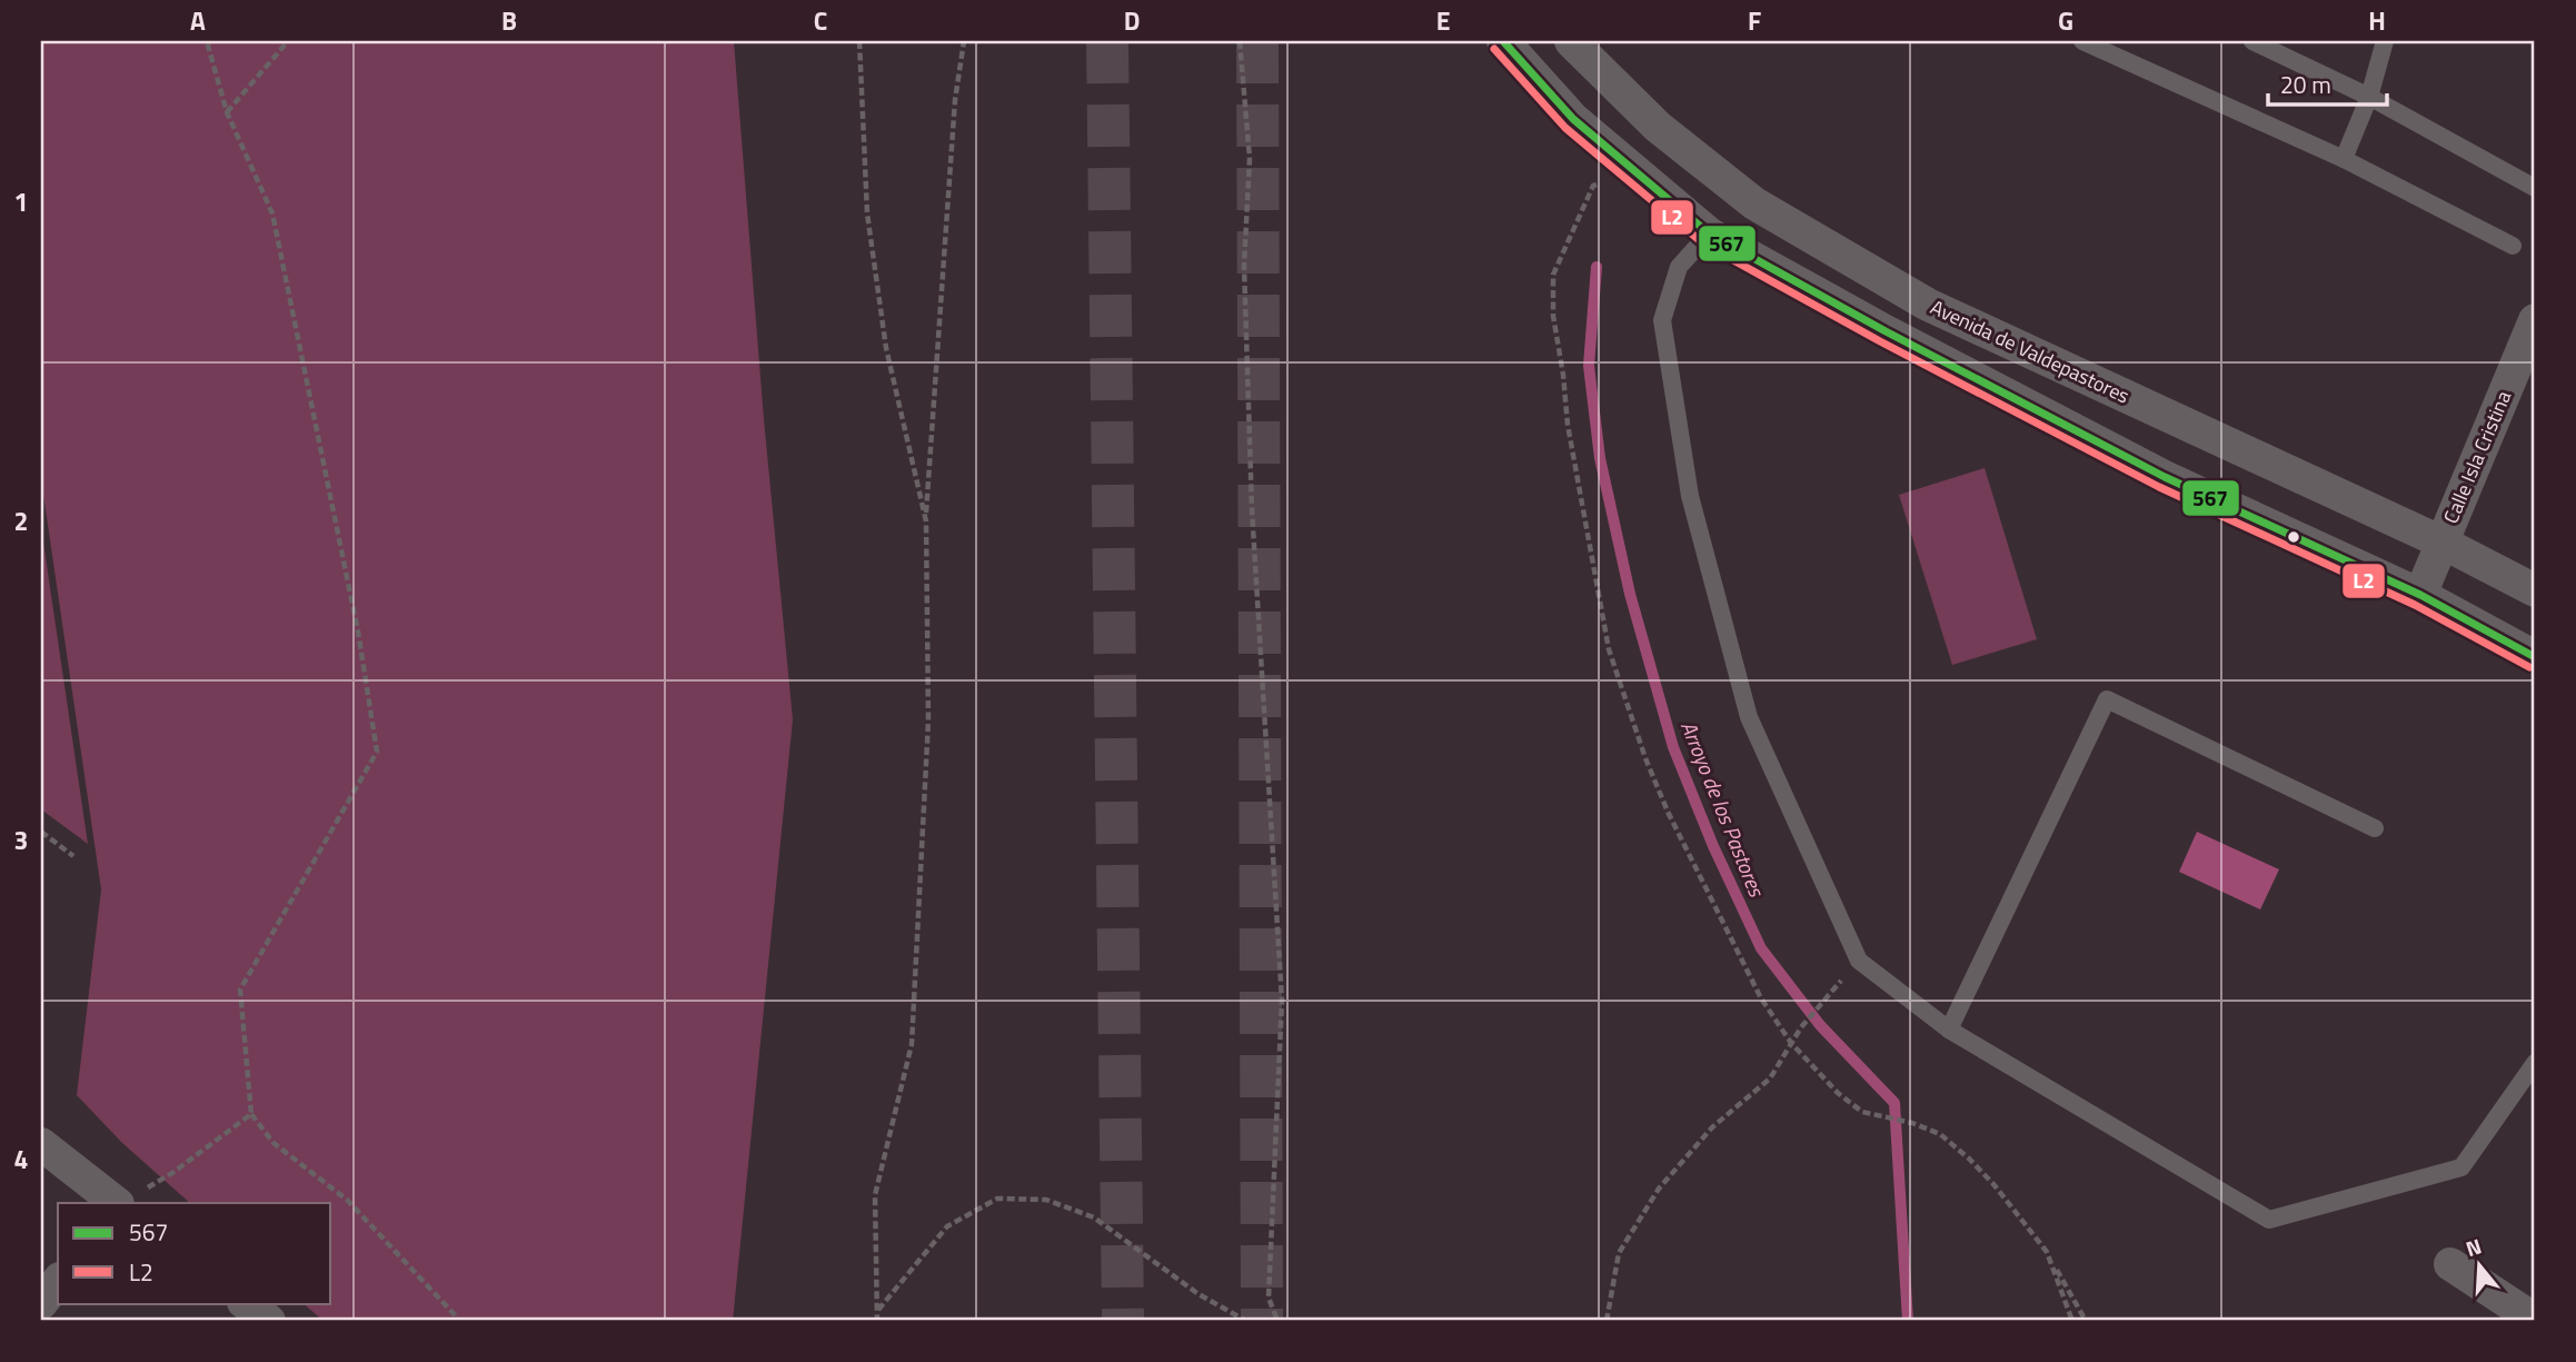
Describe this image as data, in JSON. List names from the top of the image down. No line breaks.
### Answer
{"streets":{"street":["Avenida de Valdepastores","Calle Isla Cristina"]},"crossings":[["Avenida de Valdepastores","Calle Isla Cristina"]],"water":["Arroyo de los Pastores"],"lines":["transit line 567","transit line L2"],"legend":["567","L2"],"scale_bar":"20 m","north":"top","grid":{"columns":["A","B","C","D","E","F","G","H"],"rows":["1","2","3","4"]}}
